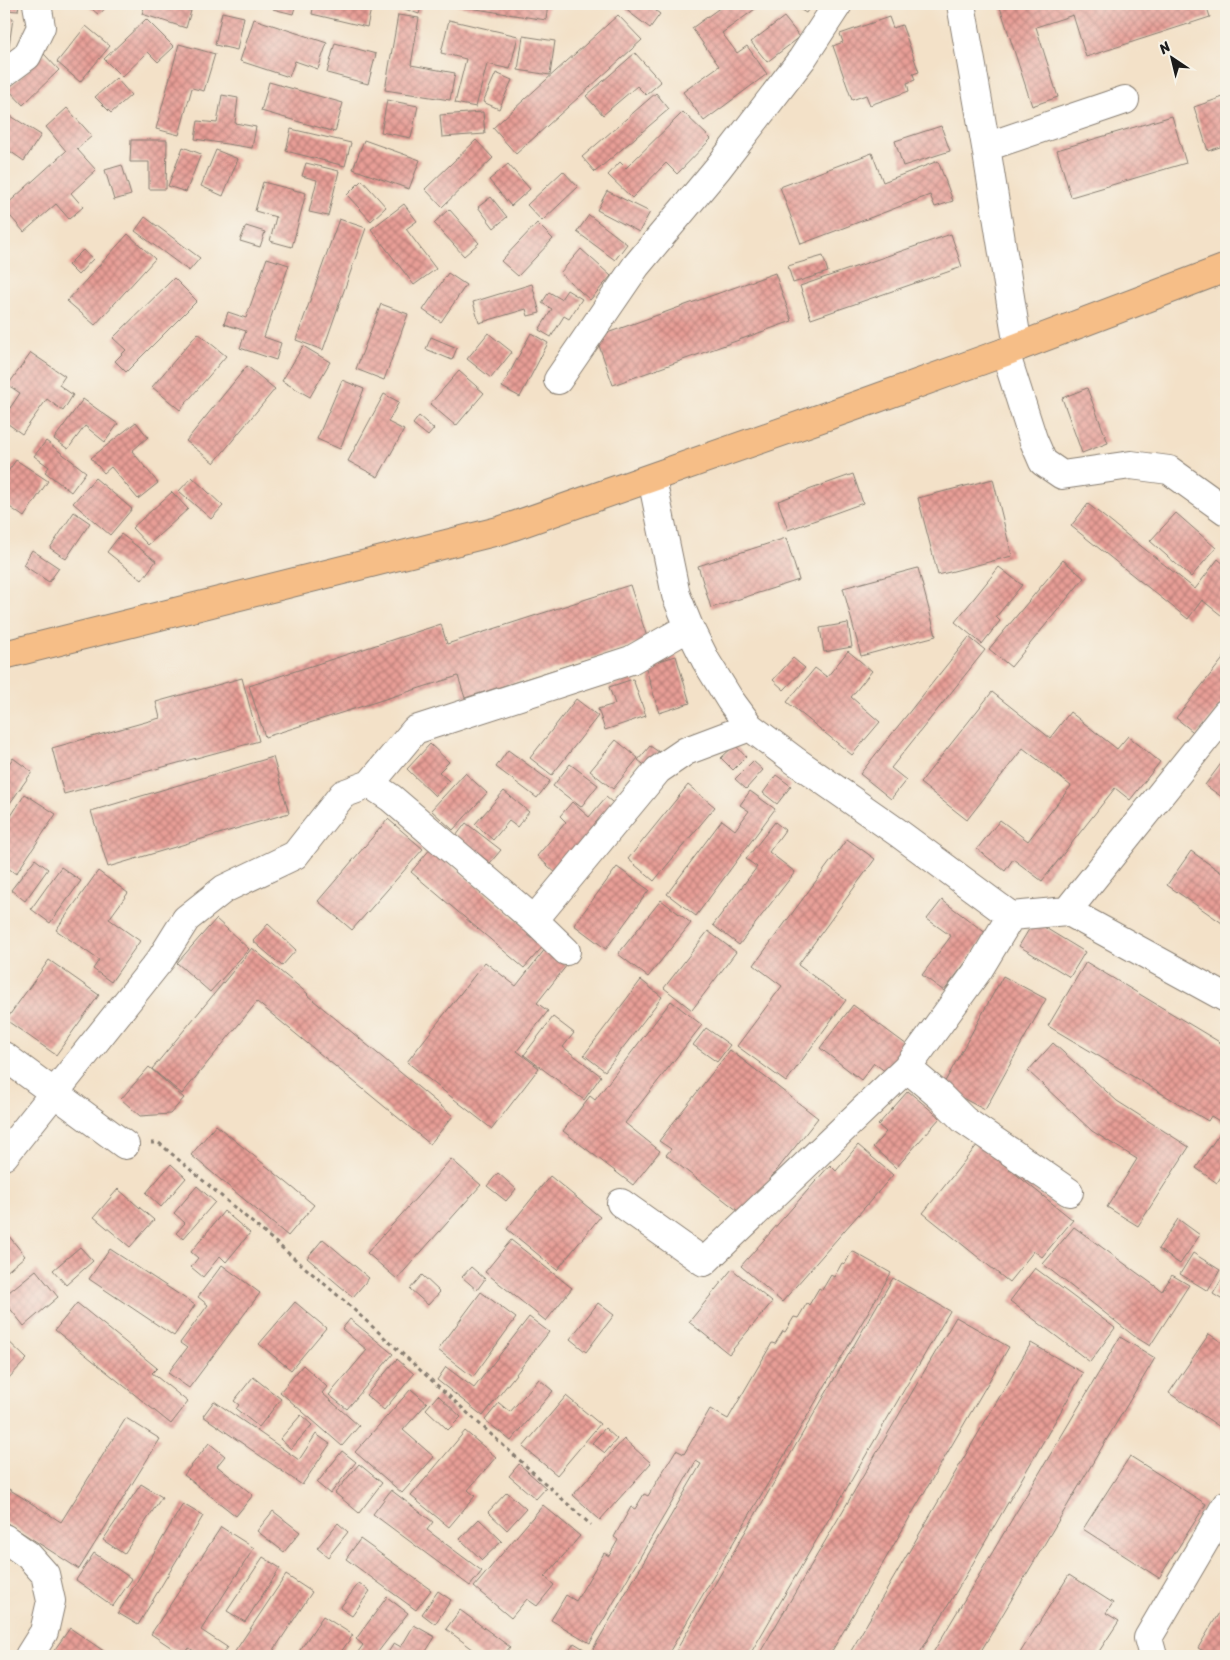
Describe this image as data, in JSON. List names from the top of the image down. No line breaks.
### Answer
{"north":"top left"}
